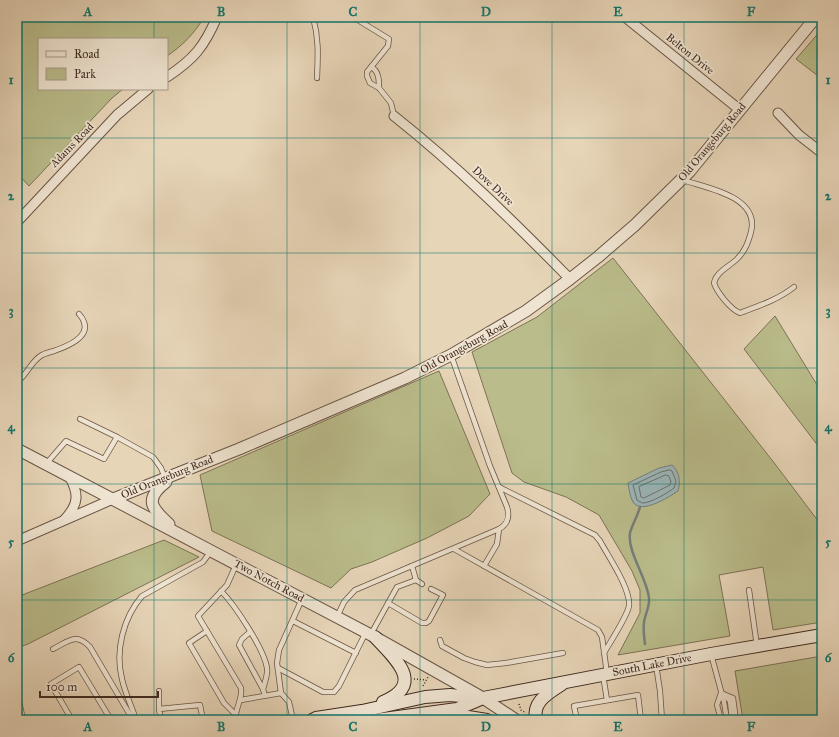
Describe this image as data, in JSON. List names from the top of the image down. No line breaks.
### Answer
{"streets":{"main road":["South Lake Drive"],"street":["Belton Drive","Old Orangeburg Road","Adams Road","Dove Drive","Two Notch Road"]},"crossings":[["Belton Drive","Old Orangeburg Road"],["Old Orangeburg Road","Dove Drive"],["Old Orangeburg Road","Two Notch Road"],["Two Notch Road","South Lake Drive"]],"legend":["Road","Park"],"scale_bar":"100 m","grid":{"columns":["A","B","C","D","E","F"],"rows":["1","2","3","4","5","6"]}}
